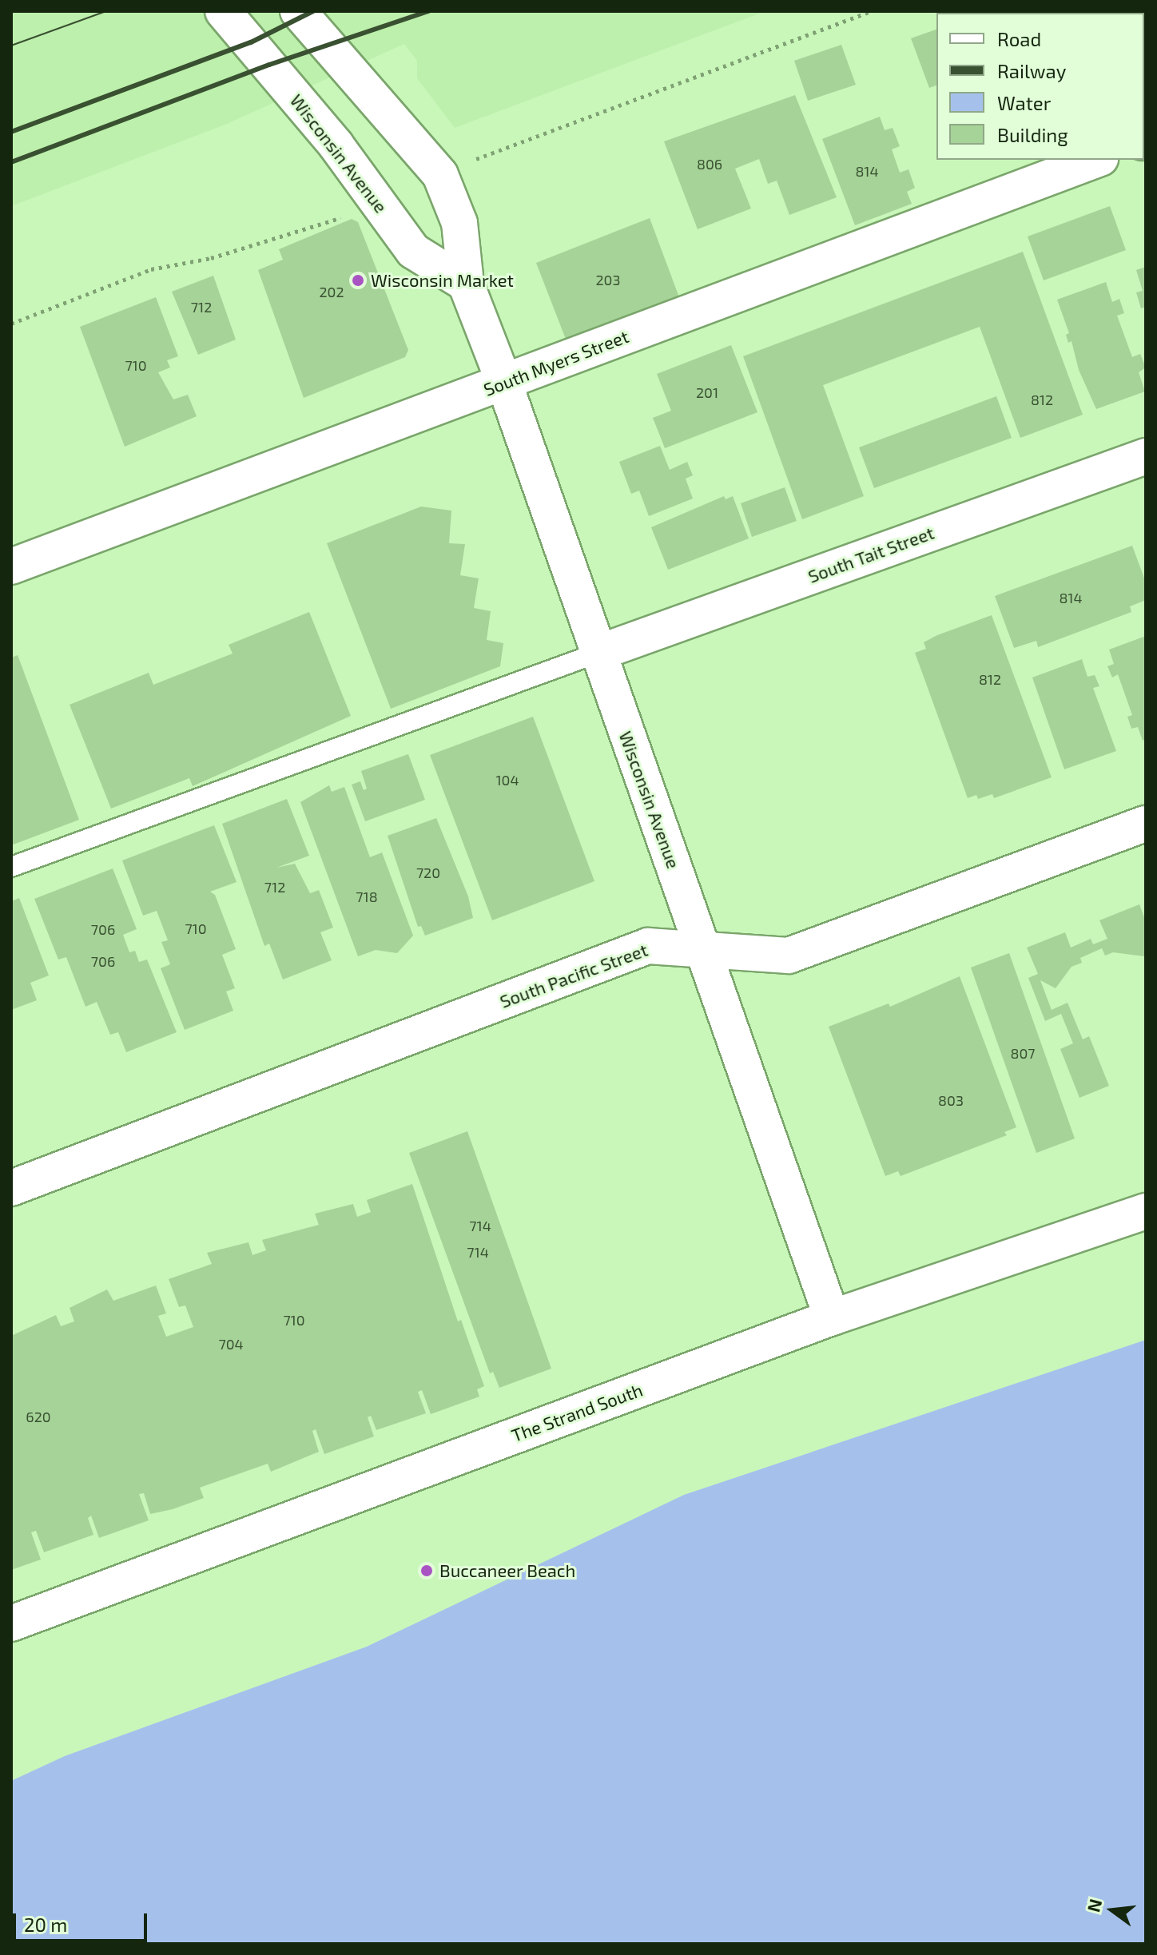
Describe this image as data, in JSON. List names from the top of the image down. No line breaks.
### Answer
{"streets":{"street":["Wisconsin Avenue","South Myers Street","South Tait Street","South Pacific Street","The Strand South"]},"crossings":[["Wisconsin Avenue","South Myers Street"],["Wisconsin Avenue","South Tait Street"],["Wisconsin Avenue","South Pacific Street"],["Wisconsin Avenue","The Strand South"]],"places":["Wisconsin Market","Buccaneer Beach"],"house_numbers":["806","814","203","202","712","710","201","812","814","812","104","720","712","718","710","706","706","807","803","714","714","710","704","620"],"legend":["Road","Railway","Water","Building"],"scale_bar":"20 m","north":"left"}
